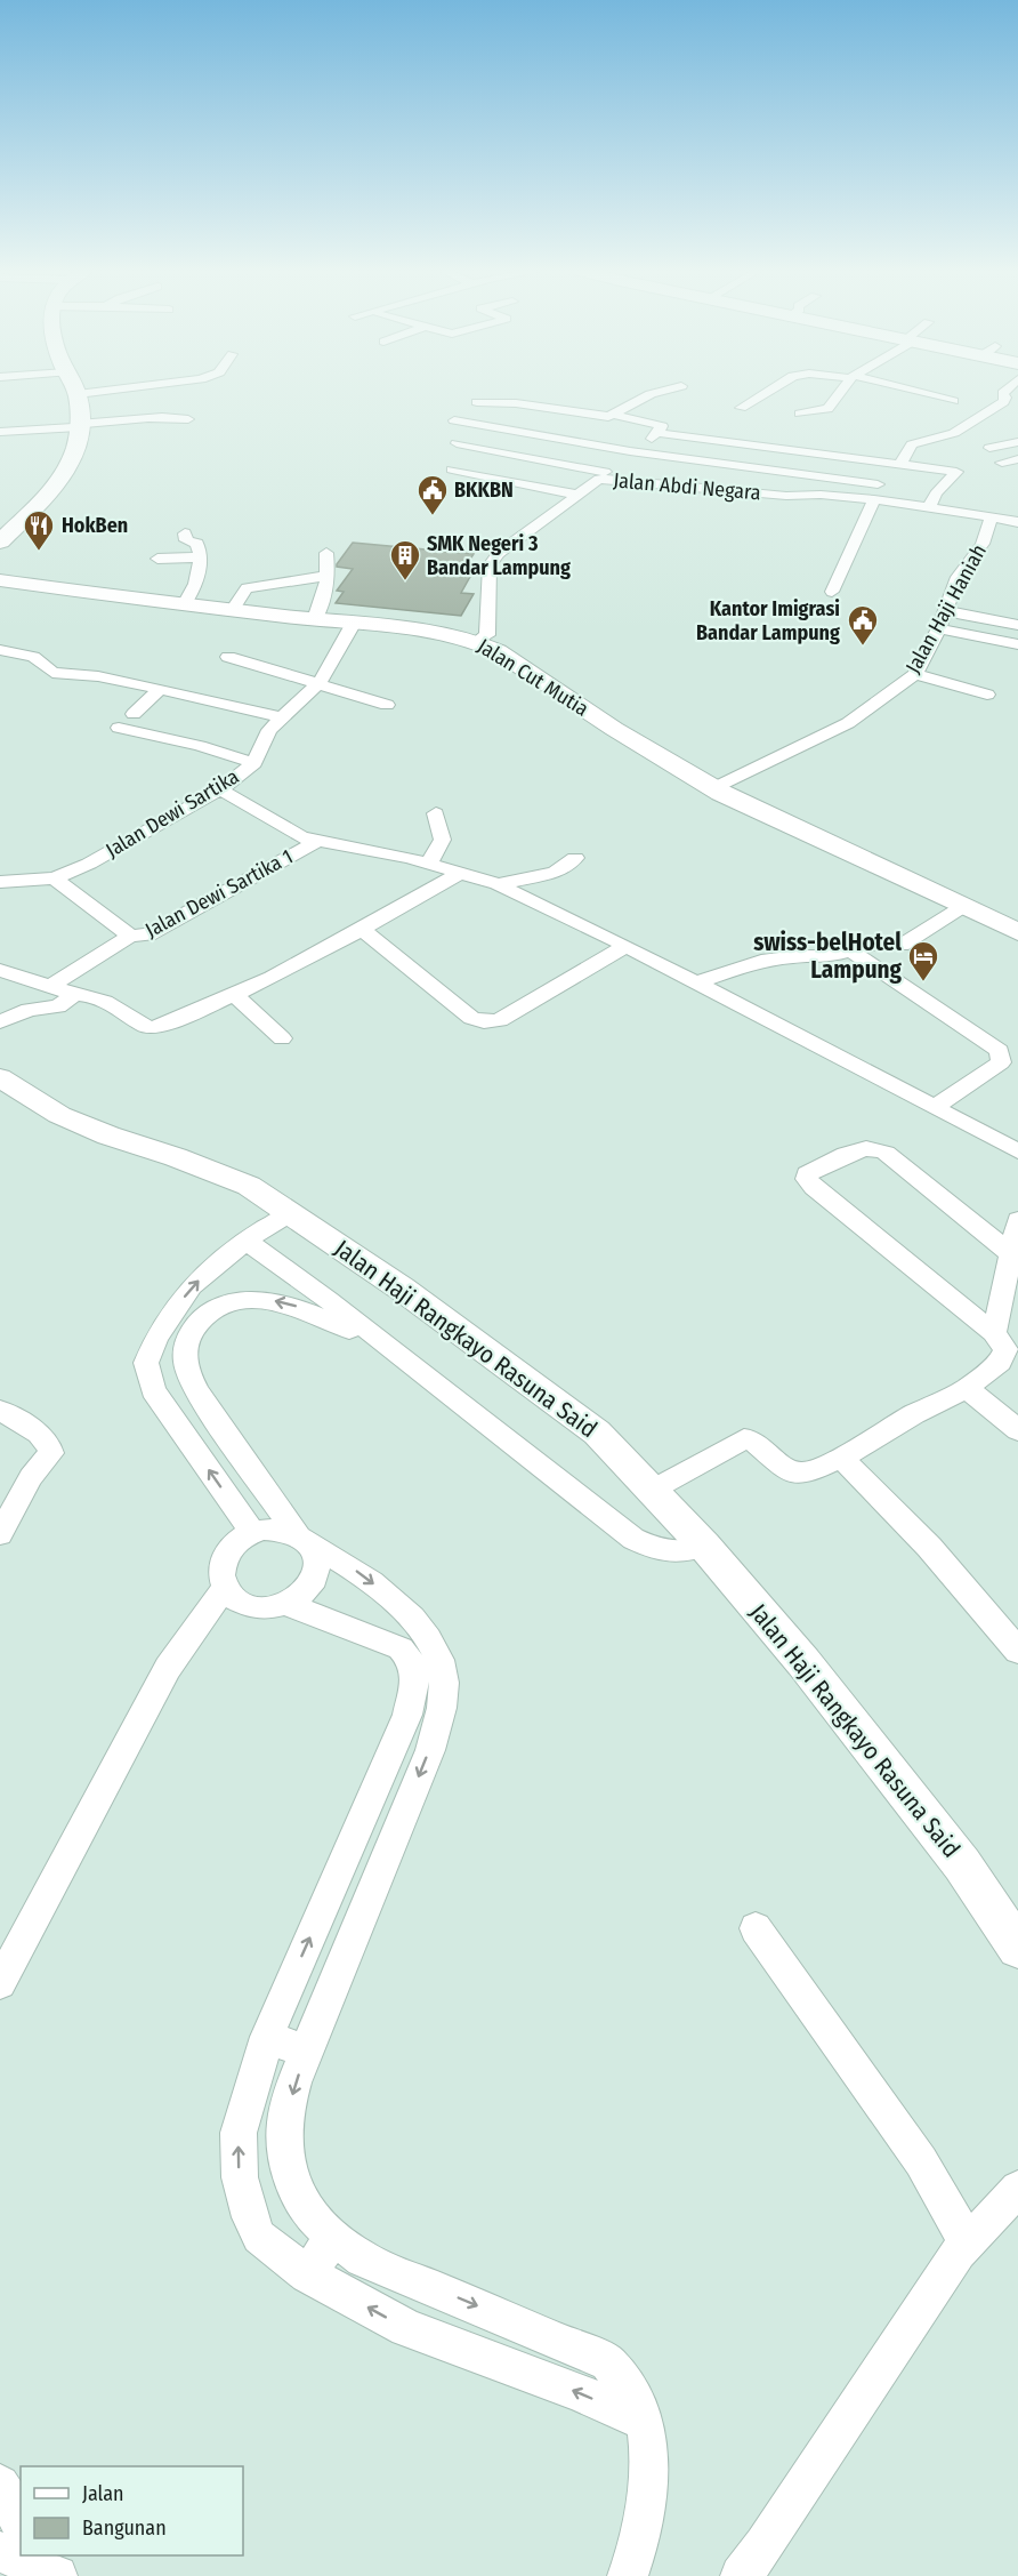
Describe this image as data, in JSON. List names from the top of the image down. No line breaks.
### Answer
{"streets":{"main road":["Jalan Cut Mutia"],"street":["Jalan Abdi Negara","Jalan Haji Haniah","Jalan Dewi Sartika","Jalan Dewi Sartika 1","Jalan Haji Rangkayo Rasuna Said"]},"crossings":[["Jalan Abdi Negara","Jalan Haji Haniah"],["Jalan Abdi Negara","Jalan Cut Mutia"],["Jalan Haji Haniah","Jalan Cut Mutia"],["Jalan Cut Mutia","Jalan Dewi Sartika"],["Jalan Dewi Sartika","Jalan Dewi Sartika 1"]],"places":{"public building":["BKKBN","Kantor Imigrasi Bandar Lampung"],"restaurant":["HokBen"],"building":["SMK Negeri 3 Bandar Lampung"],"hotel":["swiss-belHotel Lampung"]},"legend":["Jalan","Bangunan"]}
